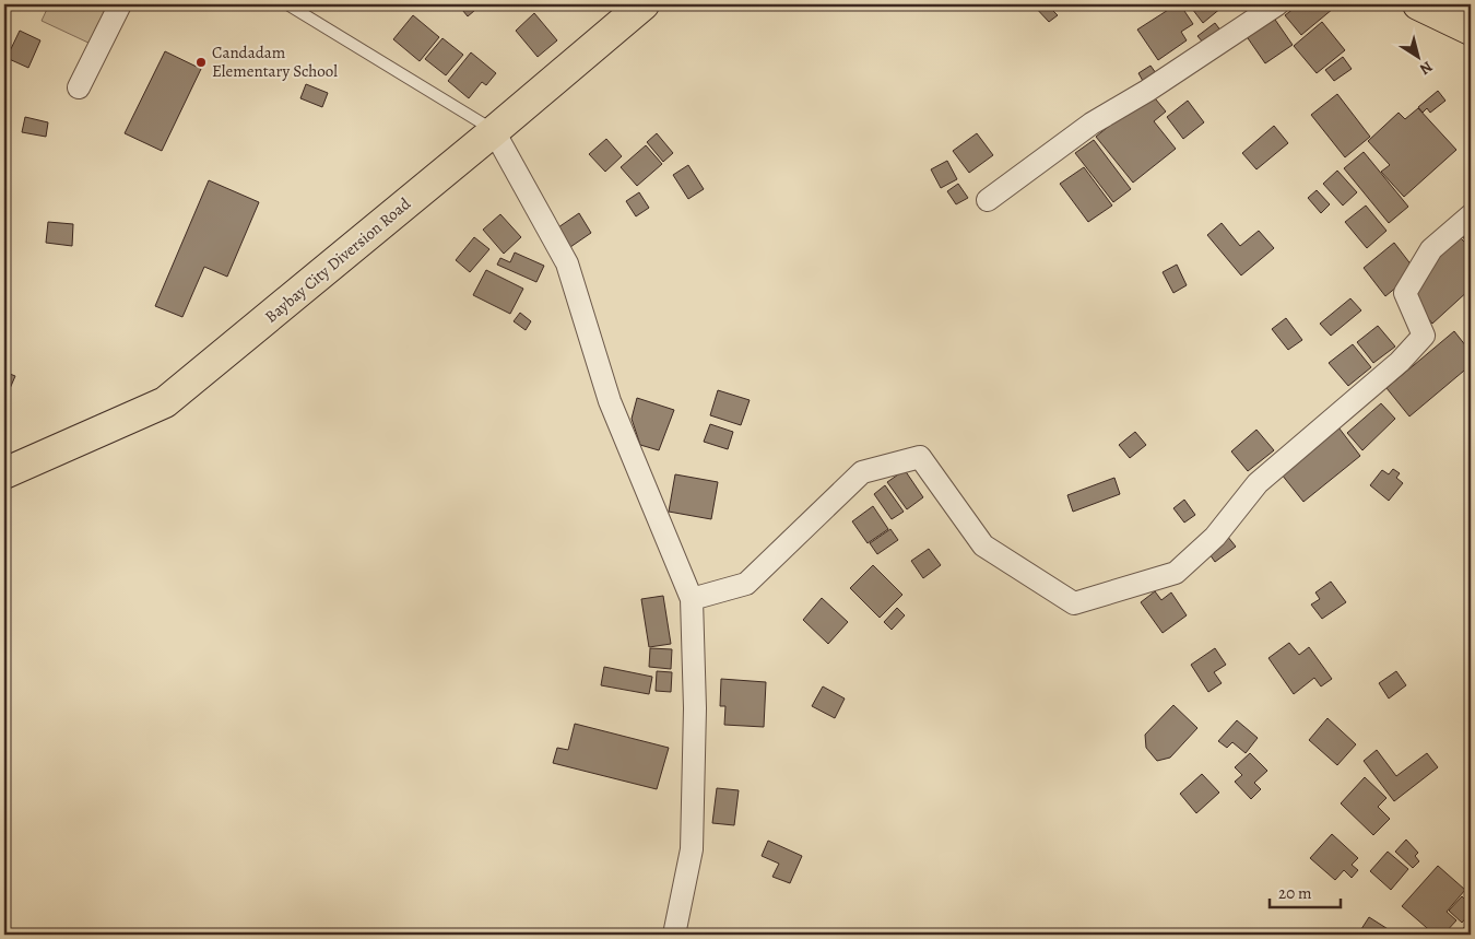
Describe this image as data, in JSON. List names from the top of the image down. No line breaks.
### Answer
{"streets":{"highway":["Baybay City Diversion Road"]},"places":["Candadam Elementary School"],"scale_bar":"20 m","north":"bottom right"}
